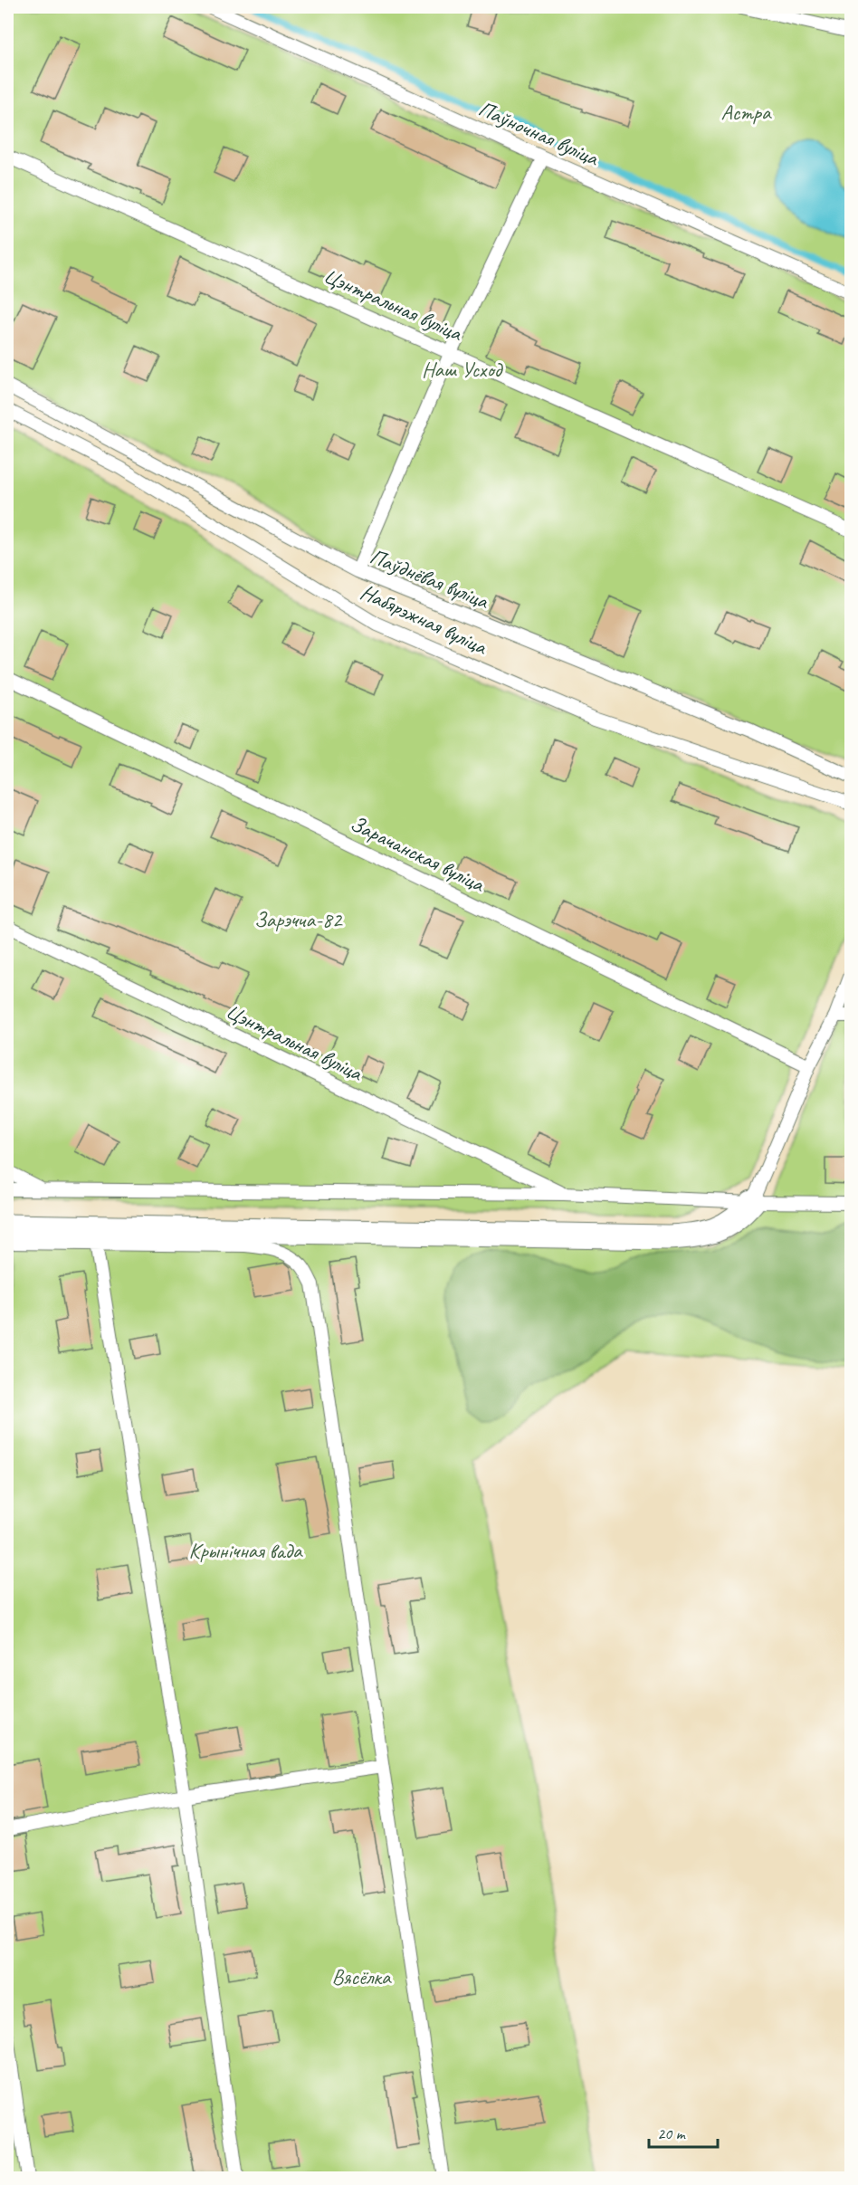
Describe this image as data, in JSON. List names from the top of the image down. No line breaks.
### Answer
{"streets":{"lane":["Паўночная вуліца","Цэнтральная вуліца","Паўднёвая вуліца","Набярэжная вуліца","Зарачанская вуліца"]},"parks":["Астра","Наш Усход","Зарэчча-82","Крынічная вада","Вясёлка"],"scale_bar":"20 m"}
